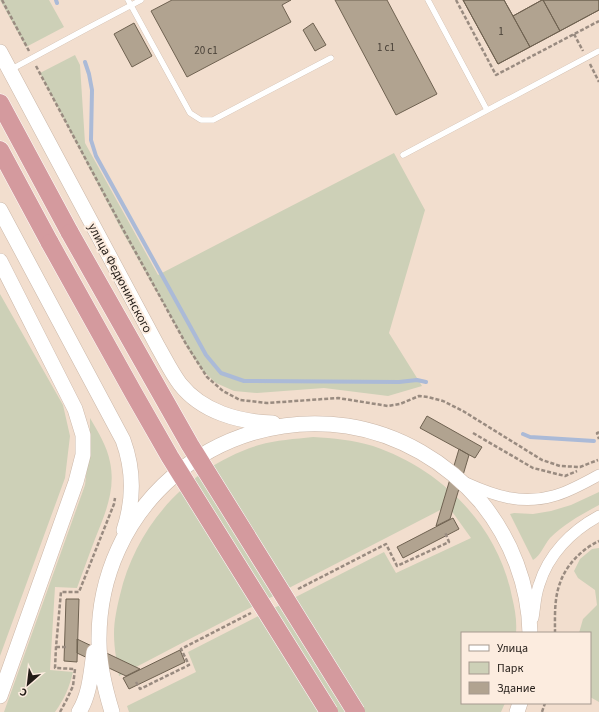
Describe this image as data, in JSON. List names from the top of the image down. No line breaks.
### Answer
{"streets":{"highway":["улица Федюнинского"]},"house_numbers":["1","1 с1","20 с1"],"legend":["Улица","Парк","Здание"],"north":"bottom left"}
